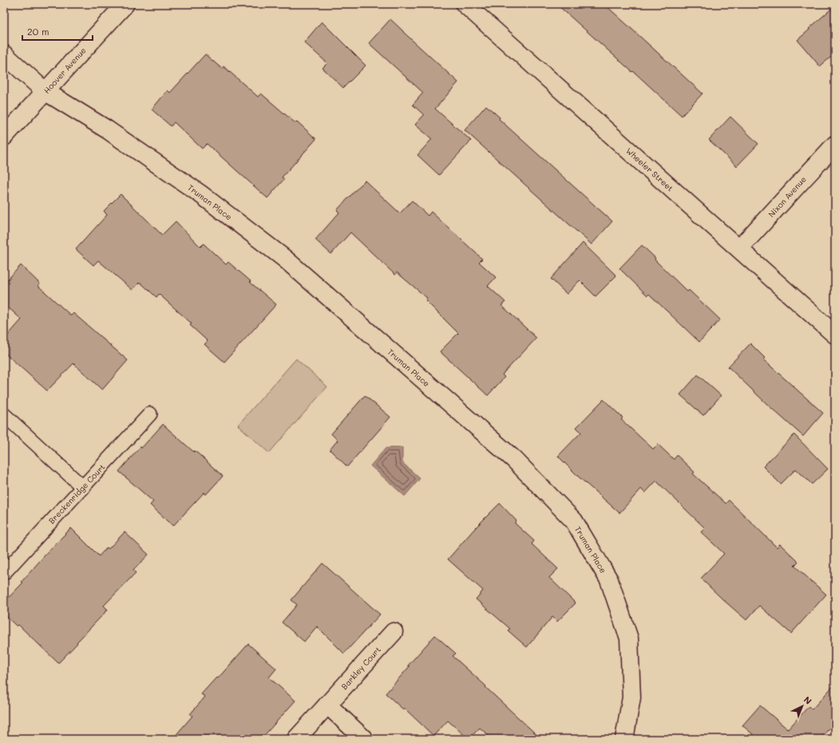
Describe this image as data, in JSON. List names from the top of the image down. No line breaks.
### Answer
{"streets":{"street":["Hoover Avenue","Wheeler Street","Nixon Avenue","Truman Place","Barkley Court"],"lane":["Breckenridge Court"]},"crossings":[["Hoover Avenue","Truman Place"],["Wheeler Street","Nixon Avenue"]],"scale_bar":"20 m","north":"top right"}
